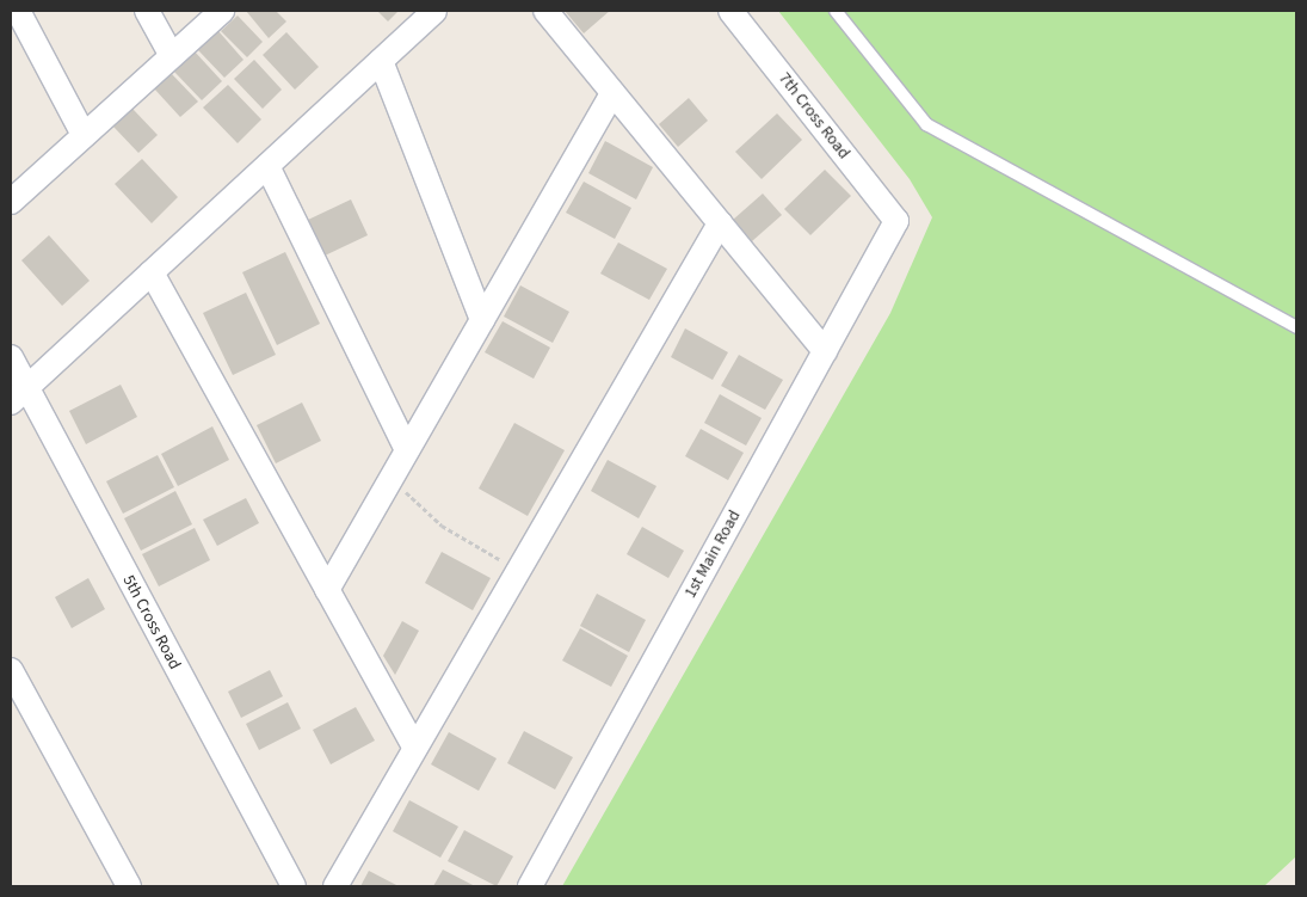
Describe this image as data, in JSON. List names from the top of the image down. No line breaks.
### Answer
{"streets":{"street":["7th Cross Road","1st Main Road","5th Cross Road"]},"crossings":[["7th Cross Road","1st Main Road"]]}
